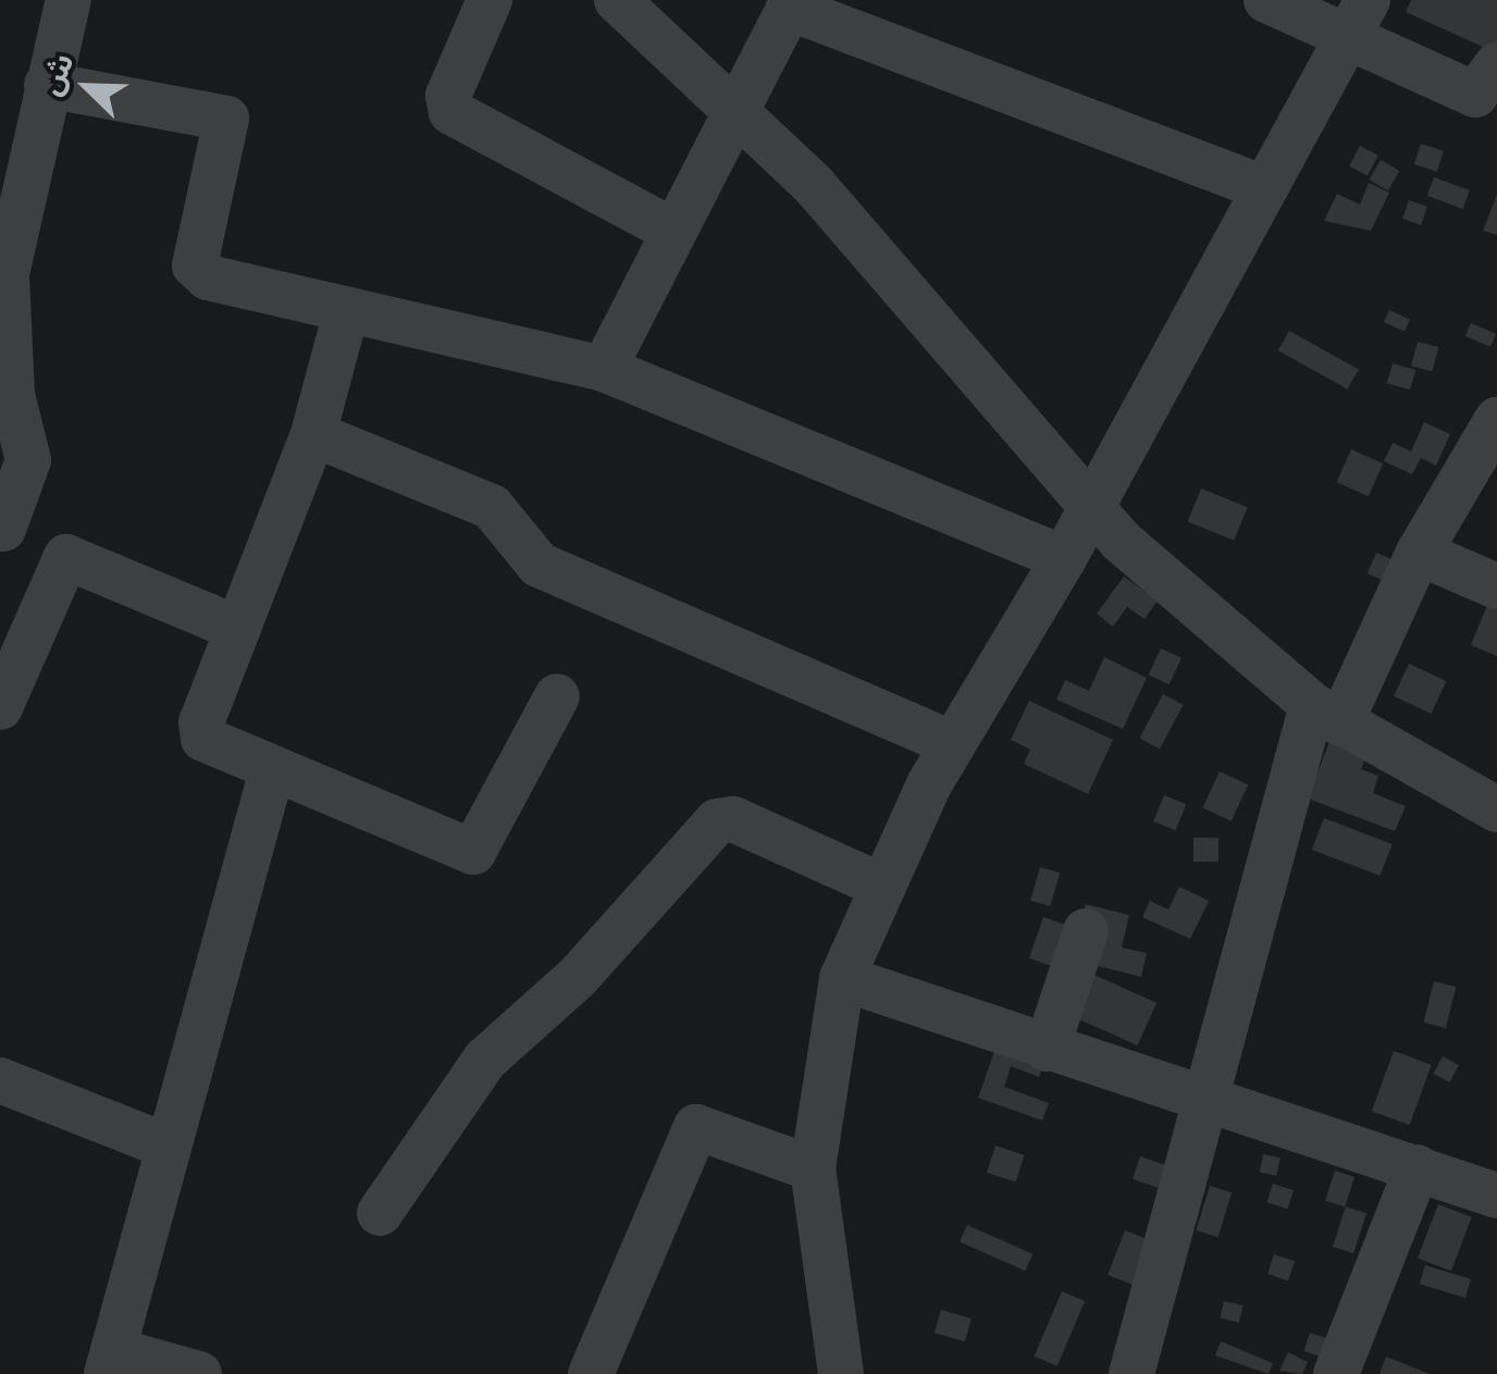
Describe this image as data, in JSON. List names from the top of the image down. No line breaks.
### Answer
{"north":"top left"}
